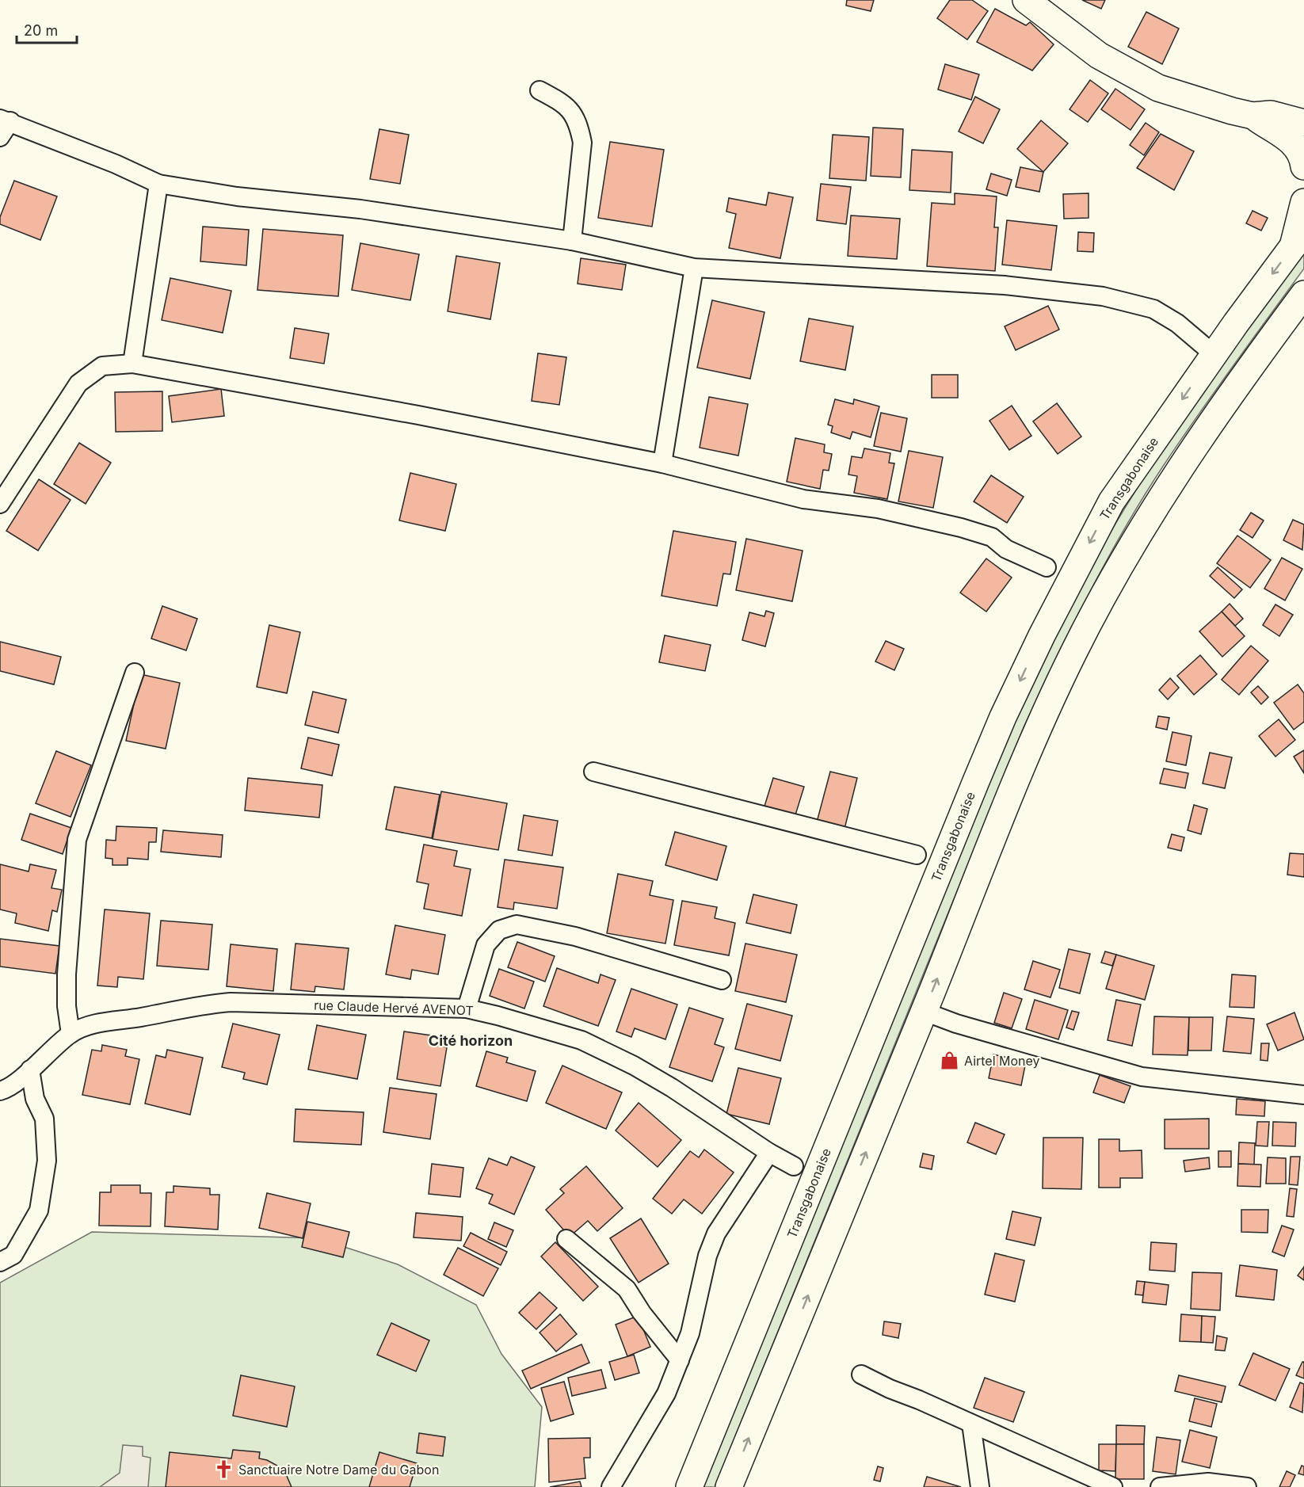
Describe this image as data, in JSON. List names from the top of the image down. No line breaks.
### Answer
{"streets":{"main road":["Transgabonaise"],"street":["rue Claude Hervé AVENOT"]},"districts":["Cité horizon"],"places":{"shop":["Airtel Money"],"church":["Sanctuaire Notre Dame du Gabon"]},"scale_bar":"20 m"}
